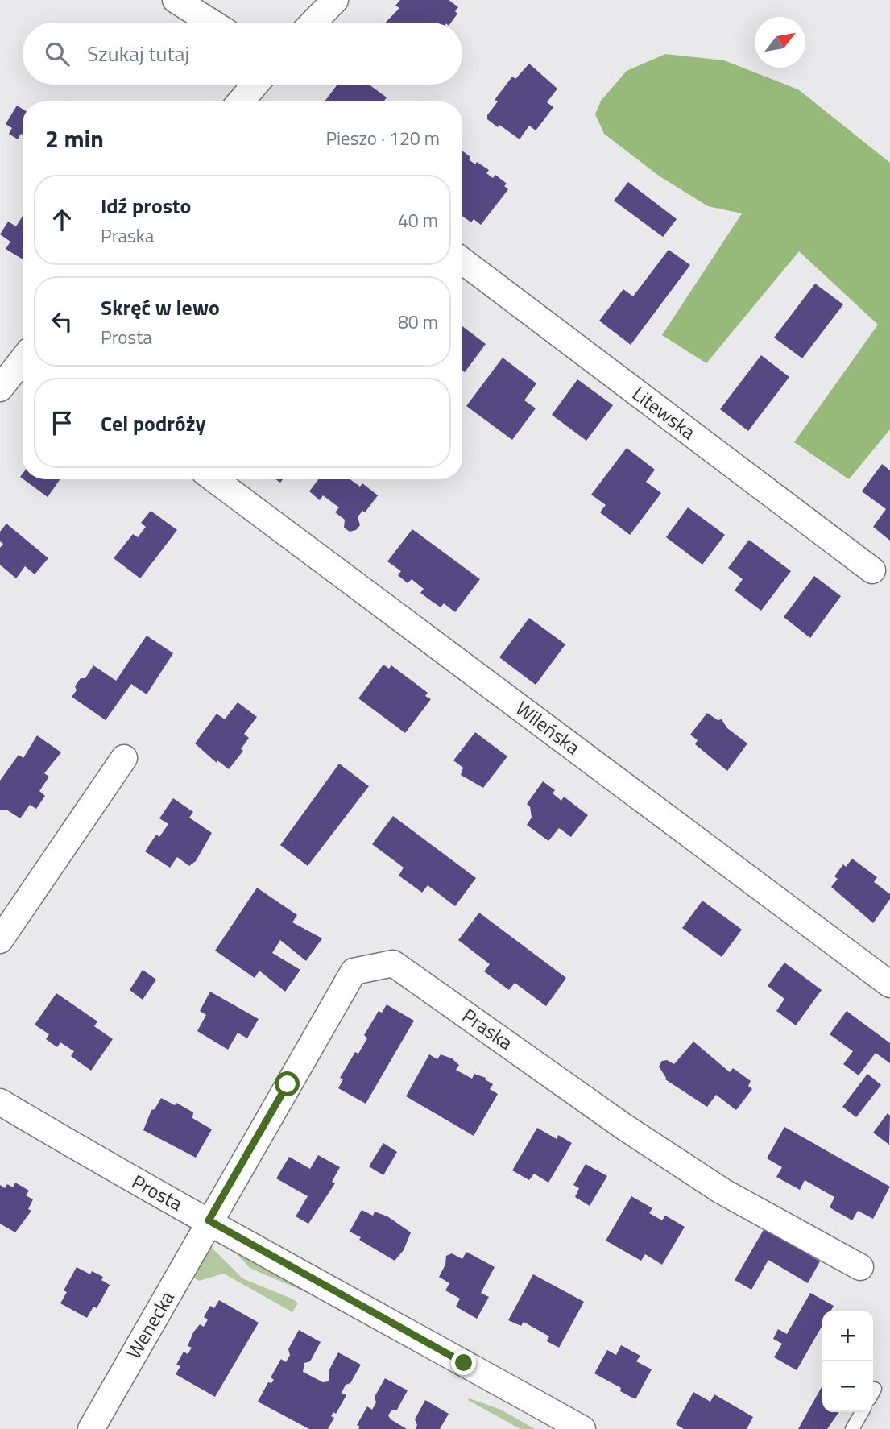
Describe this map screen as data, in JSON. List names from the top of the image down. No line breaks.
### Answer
{"streets":{"street":["Litewska","Wileńska","Praska","Prosta","Wenecka"]},"crossings":[["Praska","Prosta"],["Praska","Wenecka"],["Prosta","Wenecka"]],"north":"top right","page":{"search":"Szukaj tutaj","heading":["2 min","Pieszo · 120 m"],"list":[["Idź prosto","Praska","40 m"],["Skręć w lewo","Prosta","80 m"],"Cel podróży"],"map_buttons":["+","−"]}}
